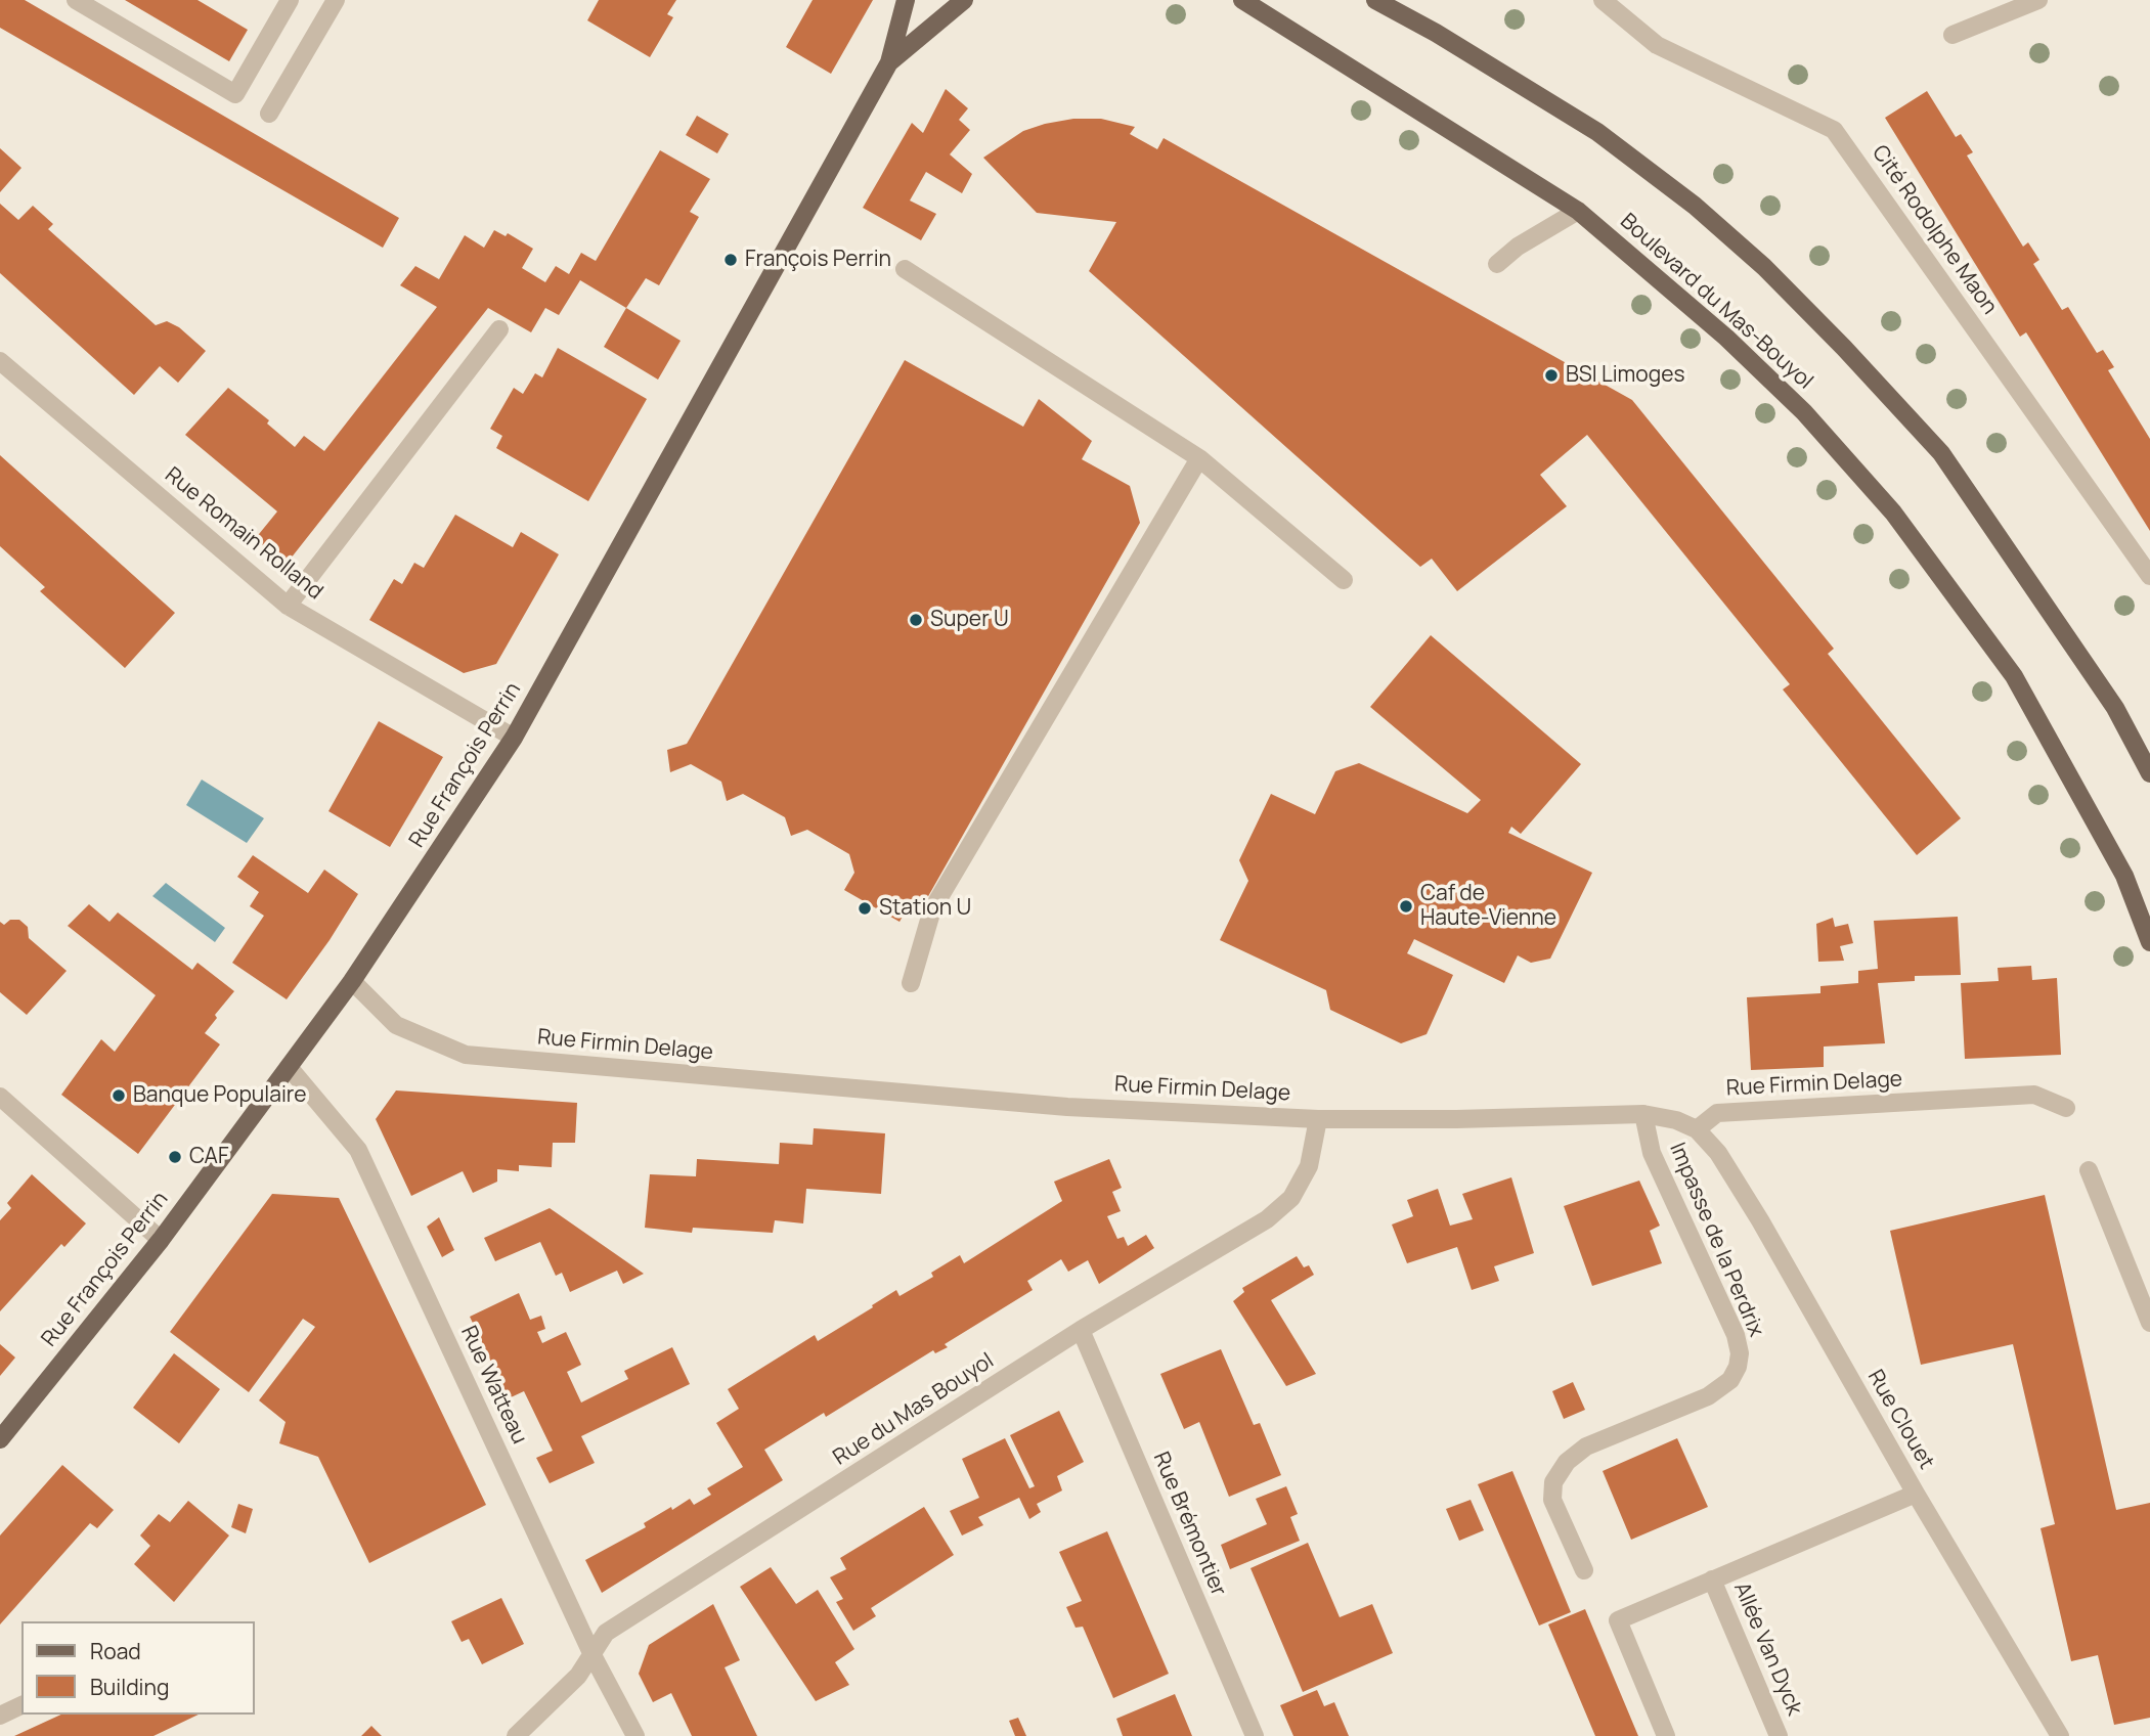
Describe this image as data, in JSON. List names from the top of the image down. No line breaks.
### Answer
{"streets":{"main road":["Boulevard du Mas-Bouyol","Rue François Perrin"],"street":["Cité Rodolphe Maon","Rue Romain Rolland","Rue Firmin Delage","Impasse de la Perdrix","Rue Watteau","Rue du Mas Bouyol","Rue Clouet","Rue Brémontier","Allée Van Dyck"]},"crossings":[["Rue Romain Rolland","Rue François Perrin"],["Rue François Perrin","Rue Firmin Delage"],["Rue François Perrin","Rue Watteau"],["Rue Firmin Delage","Impasse de la Perdrix"],["Rue Firmin Delage","Rue du Mas Bouyol"],["Rue Firmin Delage","Rue Clouet"],["Rue Watteau","Rue du Mas Bouyol"],["Rue du Mas Bouyol","Rue Brémontier"]],"places":["François Perrin","BSI Limoges","Super U","Caf de Haute-Vienne","Station U","Banque Populaire","CAF"],"legend":["Road","Building"]}
